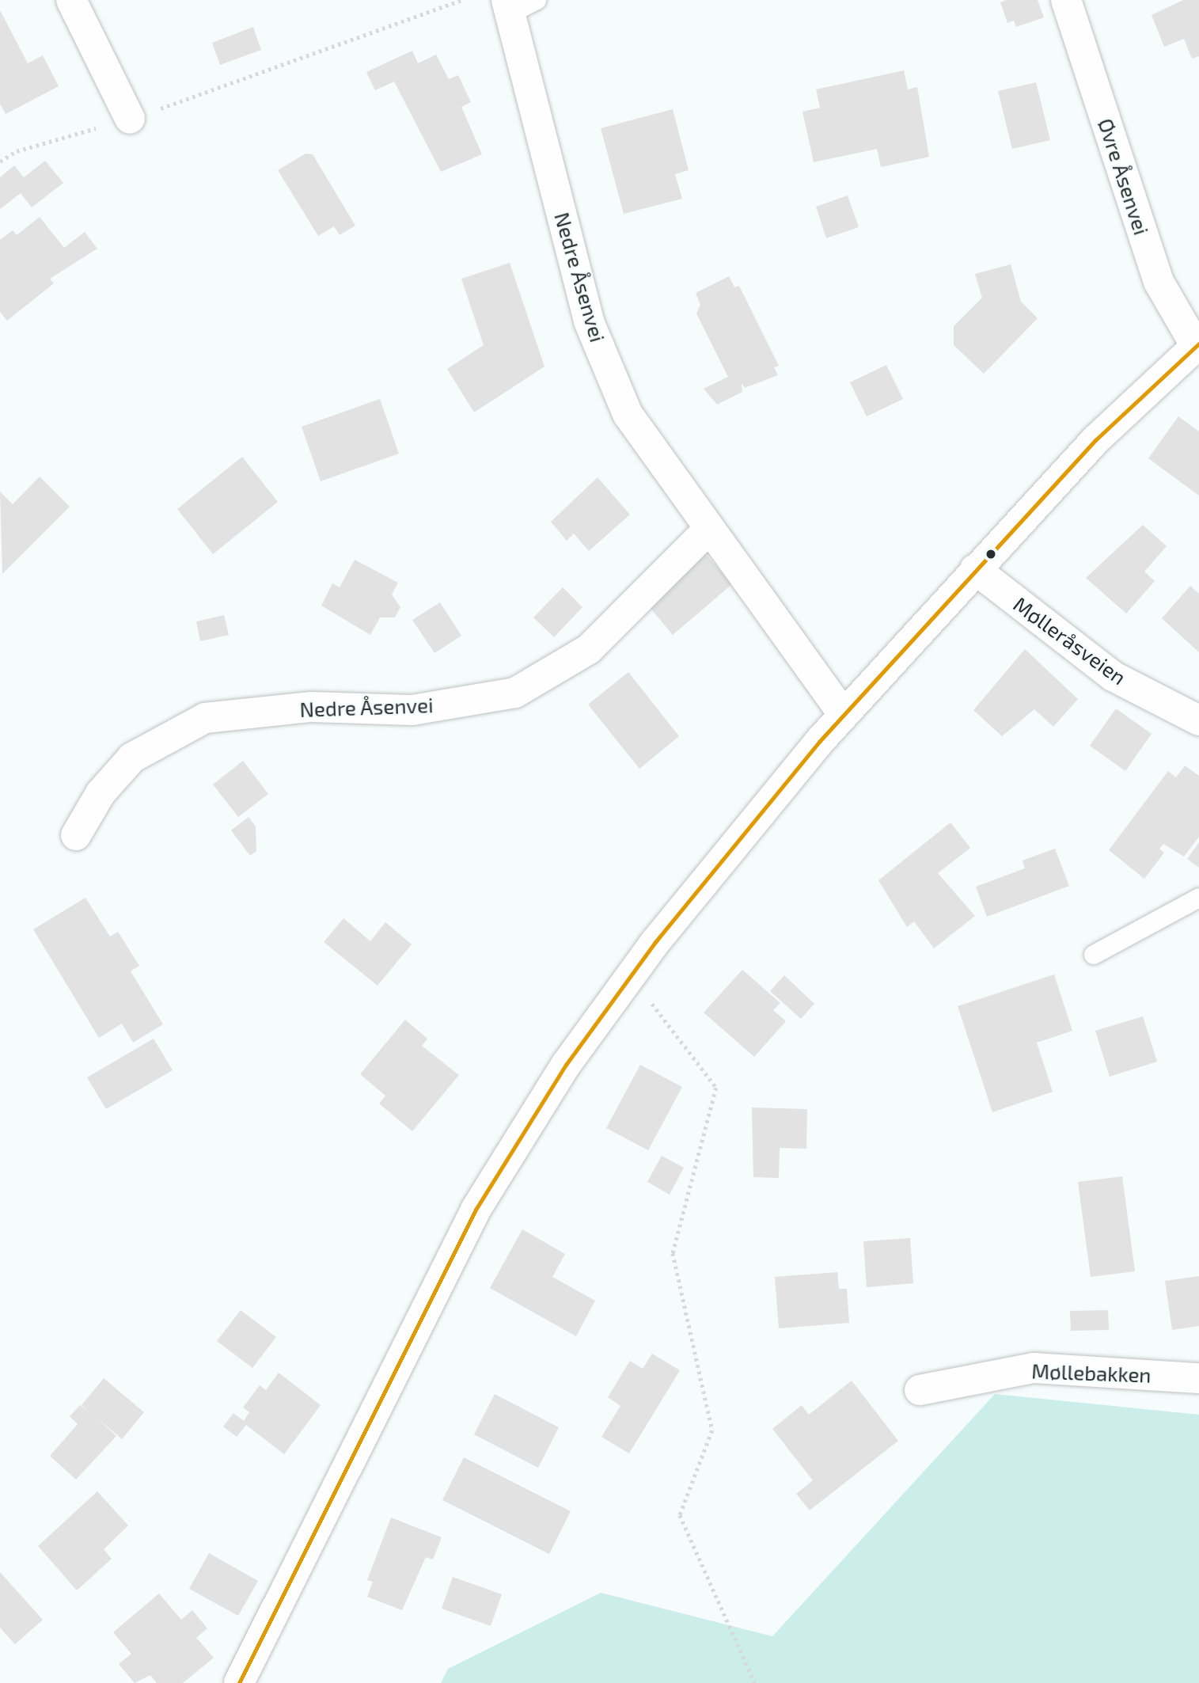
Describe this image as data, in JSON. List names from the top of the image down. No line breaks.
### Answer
{"streets":{"street":["Øvre Åsenvei","Nedre Åsenvei","Mølleråsveien","Møllebakken"]}}
